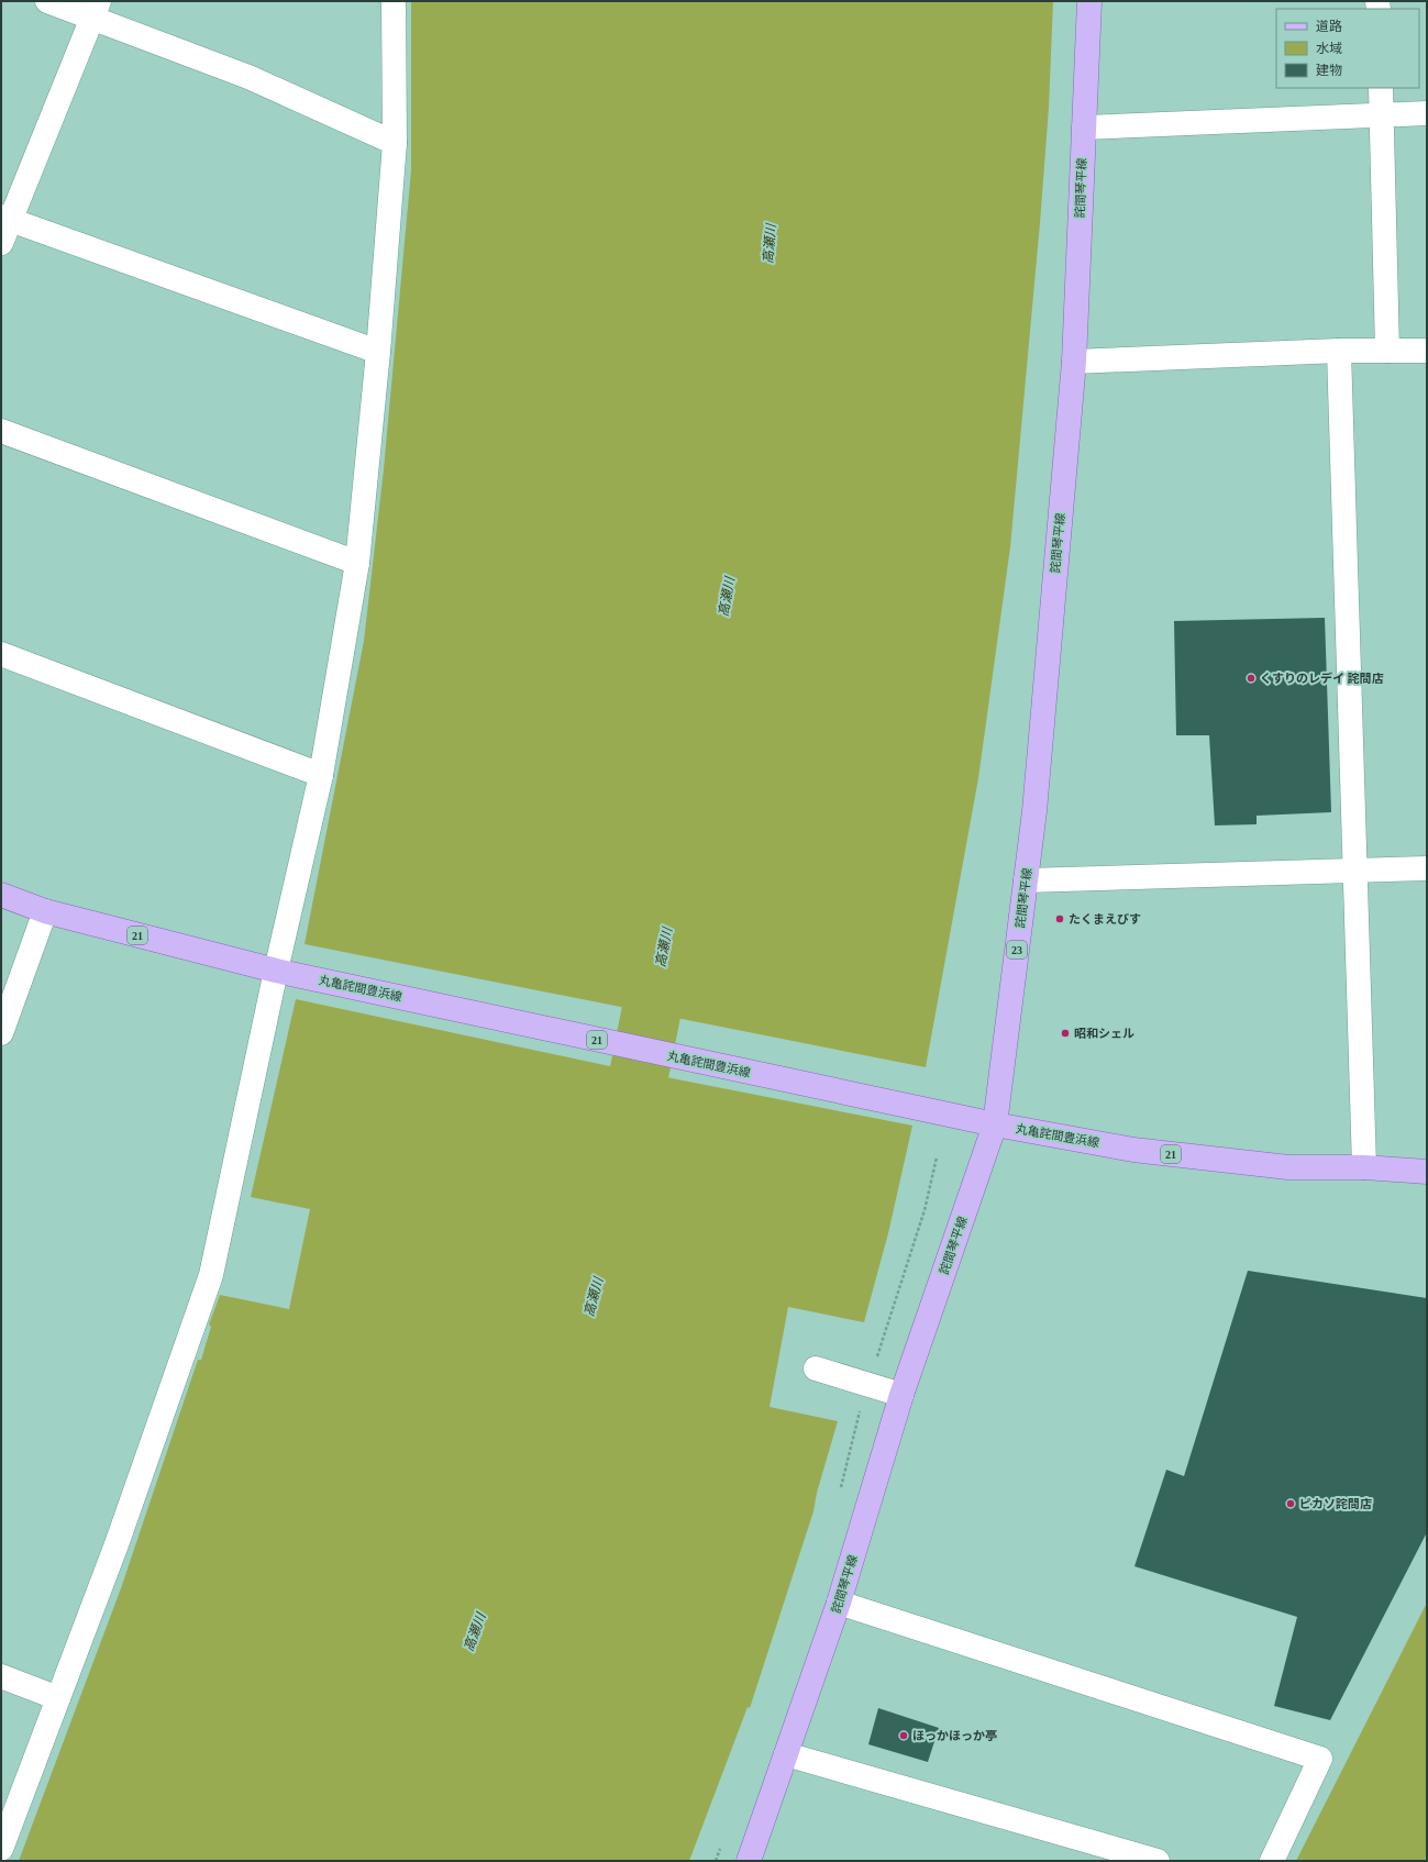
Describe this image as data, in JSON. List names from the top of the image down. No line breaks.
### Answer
{"streets":{"main road":["詫間琴平線","21","23","丸亀詫間豊浜線"]},"crossings":[["詫間琴平線","丸亀詫間豊浜線"]],"water":["高瀬川"],"places":["くすりのレデイ 詫間店","たくまえびす","昭和シェル","ピカソ詫間店","ほっかほっか亭"],"legend":["道路","水域","建物"]}
